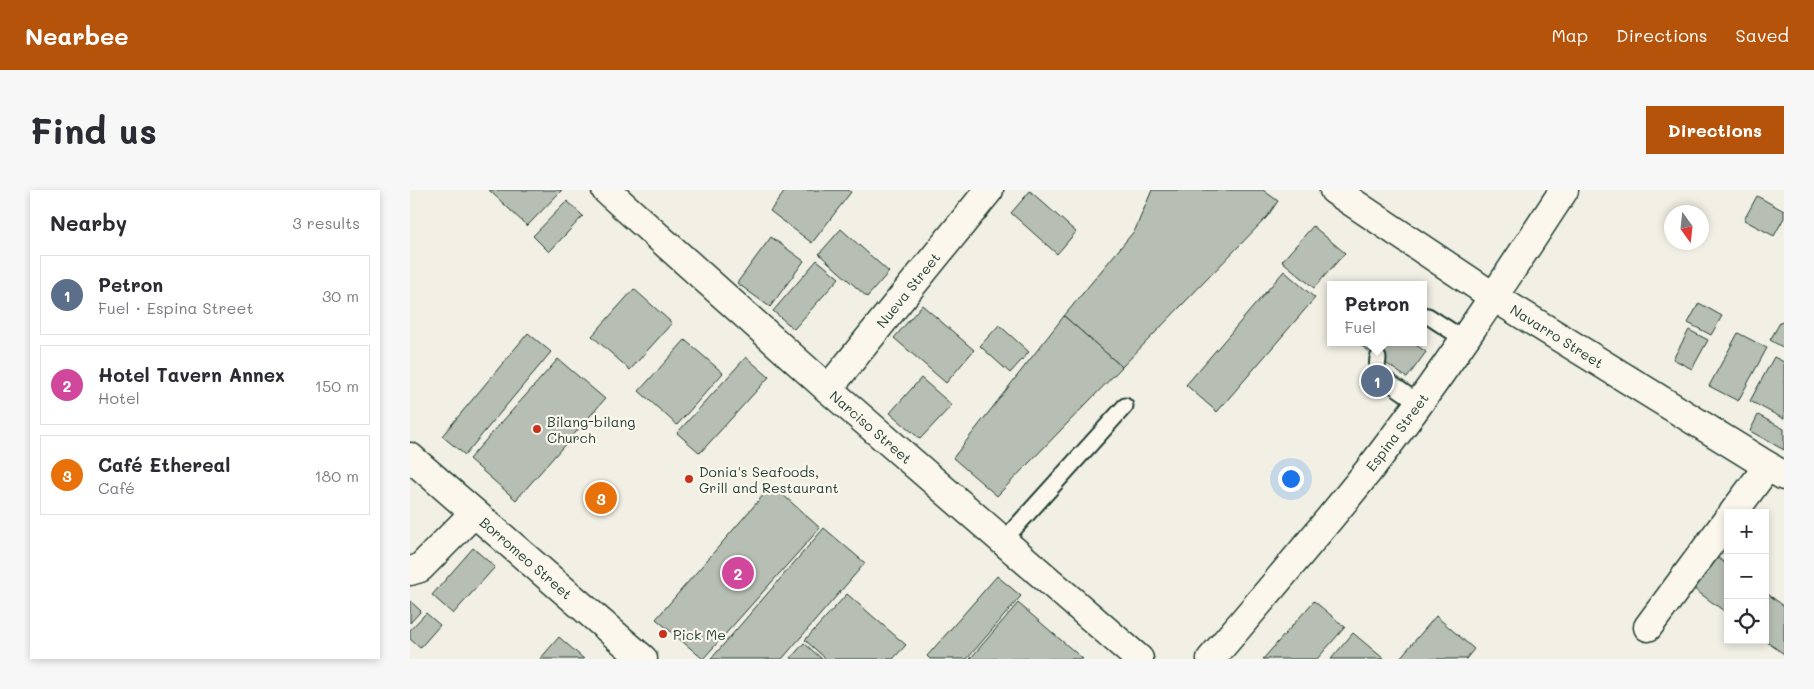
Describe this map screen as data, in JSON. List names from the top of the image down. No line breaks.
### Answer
{"streets":{"street":["Nueva Street","Navarro Street","Narciso Street","Espina Street","Borromeo Street"]},"crossings":[["Nueva Street","Narciso Street"],["Navarro Street","Espina Street"]],"places":["Bilang-bilang Church","Donia's Seafoods, Grill and Restaurant","Pick Me"],"north":"bottom","page":{"header":"Nearbee","nav":["Map","Directions","Saved"],"buttons":"Directions","title":"Find us","heading":["Nearby","3 results"],"list":[{"mark":"1","name":"Petron","note":"Fuel · Espina Street","value":"30 m"},{"mark":"2","name":"Hotel Tavern Annex","note":"Hotel","value":"150 m"},{"mark":"3","name":"Café Ethereal","note":"Café","value":"180 m"}],"popup":["Petron","Fuel"],"pins":["1","3","2"],"map_buttons":["+","−"]}}
